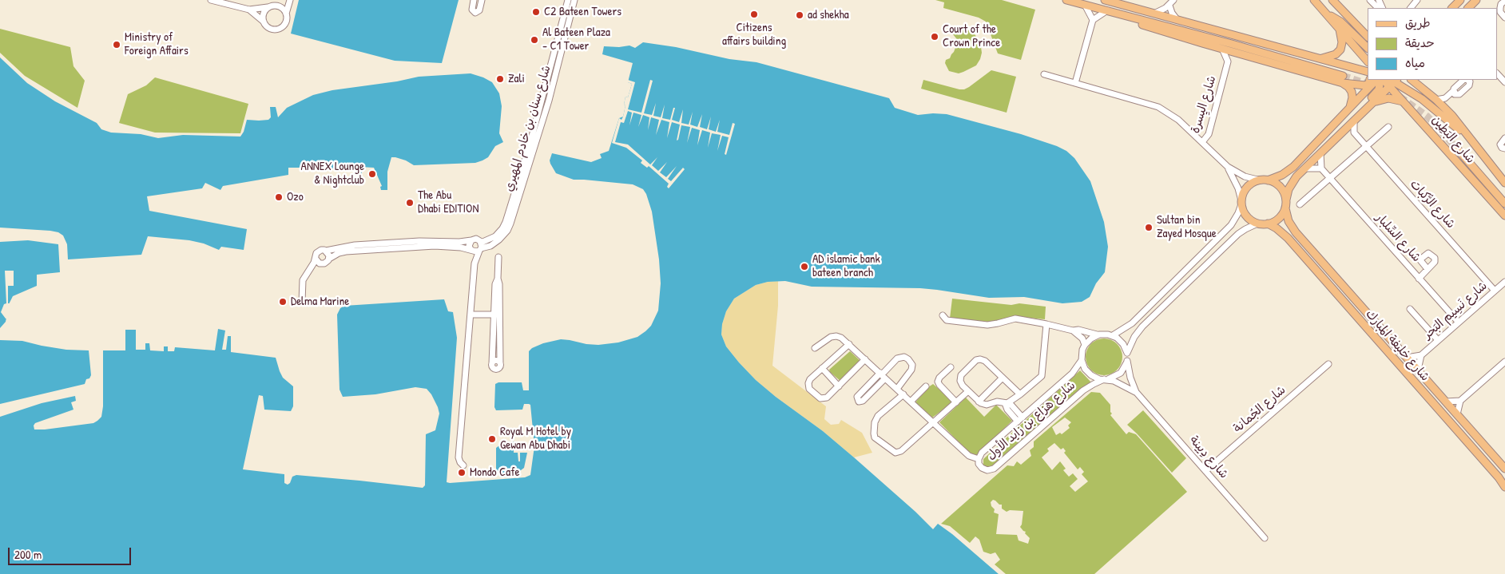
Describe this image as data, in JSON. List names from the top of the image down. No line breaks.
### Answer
{"streets":{"main road":["شارع البَطِين","شارع خليفة المبارك"],"street":["شارع اليِسرة","شارع سنان بن خادم المهيري","شارع الرُّكبات","شارع السِّلبار","شارع نَسِيم البَحر","شارع الجُمانة","شارع هزاع بن زايد الأول","شارع دِيينة"]},"crossings":[["شارع اليِسرة","شارع خليفة المبارك"],["شارع الرُّكبات","شارع نَسِيم البَحر"],["شارع السِّلبار","شارع نَسِيم البَحر"],["شارع نَسِيم البَحر","شارع خليفة المبارك"],["شارع الجُمانة","شارع دِيينة"],["شارع هزاع بن زايد الأول","شارع دِيينة"]],"places":["C2 Bateen Towers","Citizens affairs building","ad shekha","Court of the Crown Prince","Al Bateen Plaza - C1 Tower","Ministry of Foreign Affairs","Zali","ANNEX Lounge & Nightclub","Ozo","The Abu Dhabi EDITION","Sultan bin Zayed Mosque","AD islamic bank bateen branch","Delma Marine","Royal M Hotel by Gewan Abu Dhabi","Mondo Cafe"],"legend":["طريق","حديقة","مياه"],"scale_bar":"200 m"}
